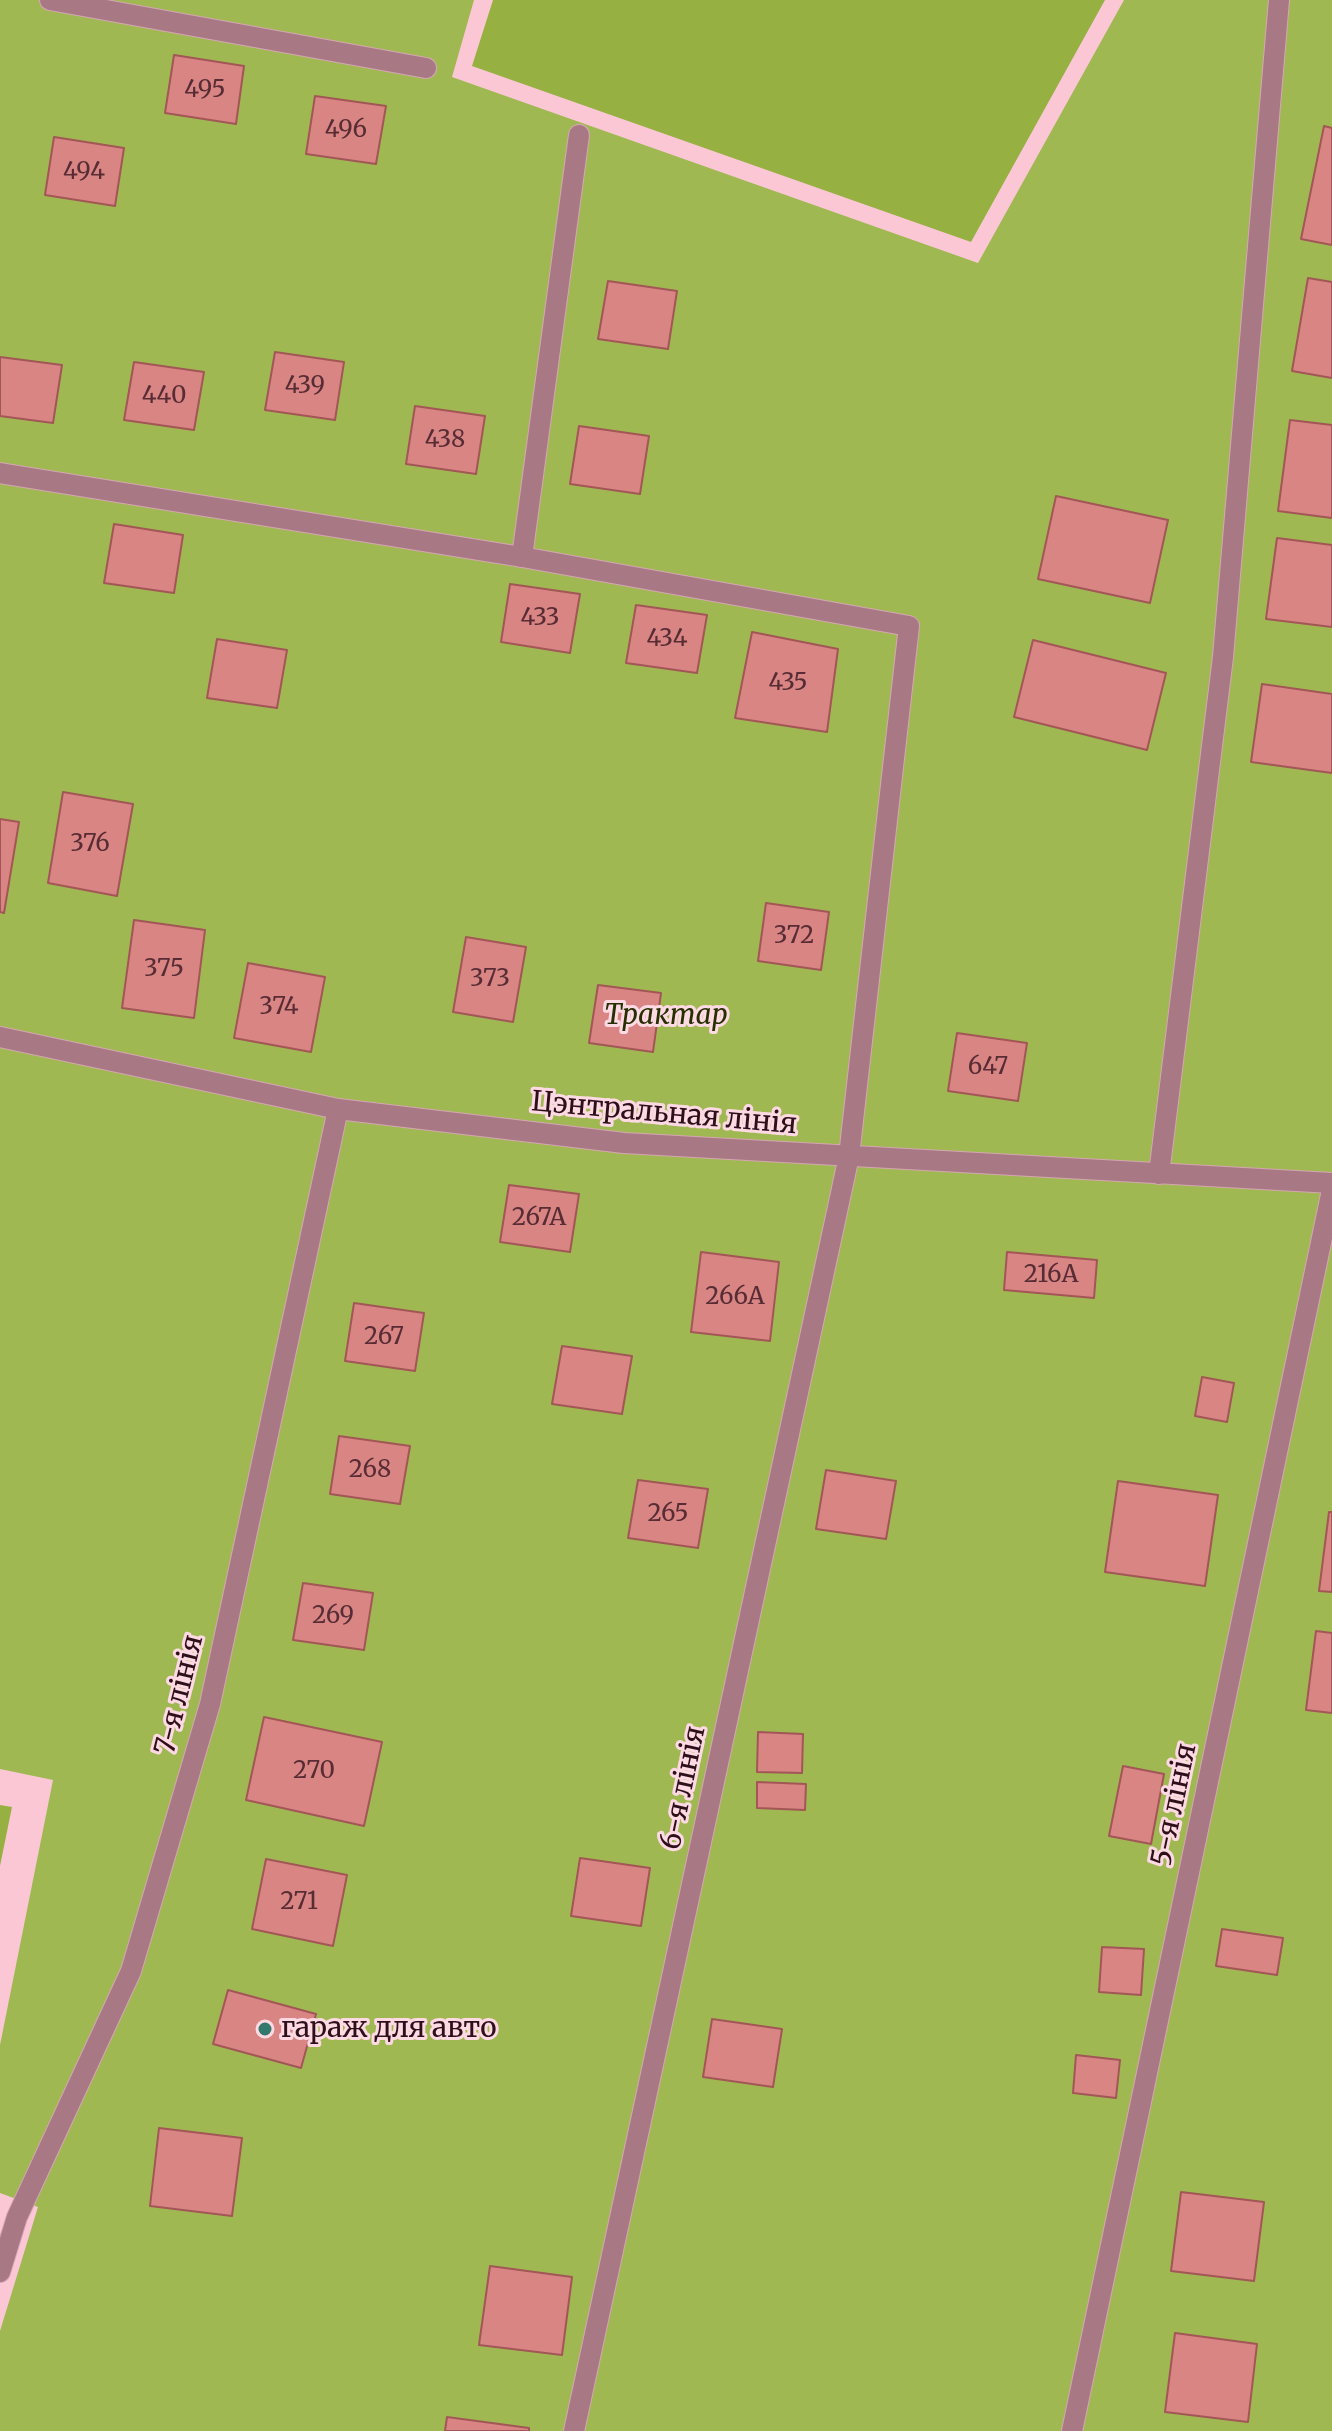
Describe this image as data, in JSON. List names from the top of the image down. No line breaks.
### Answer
{"streets":{"street":["Цэнтральная лінія","7-я лінія","6-я лінія","5-я лінія"]},"crossings":[["Цэнтральная лінія","7-я лінія"],["Цэнтральная лінія","6-я лінія"]],"parks":["Трактар"],"places":["гараж для авто"],"house_numbers":["495","496","494","439","440","438","433","434","435","376","372","375","373","374","647","267А","216А","266А","267","268","265","269","270","271"]}
